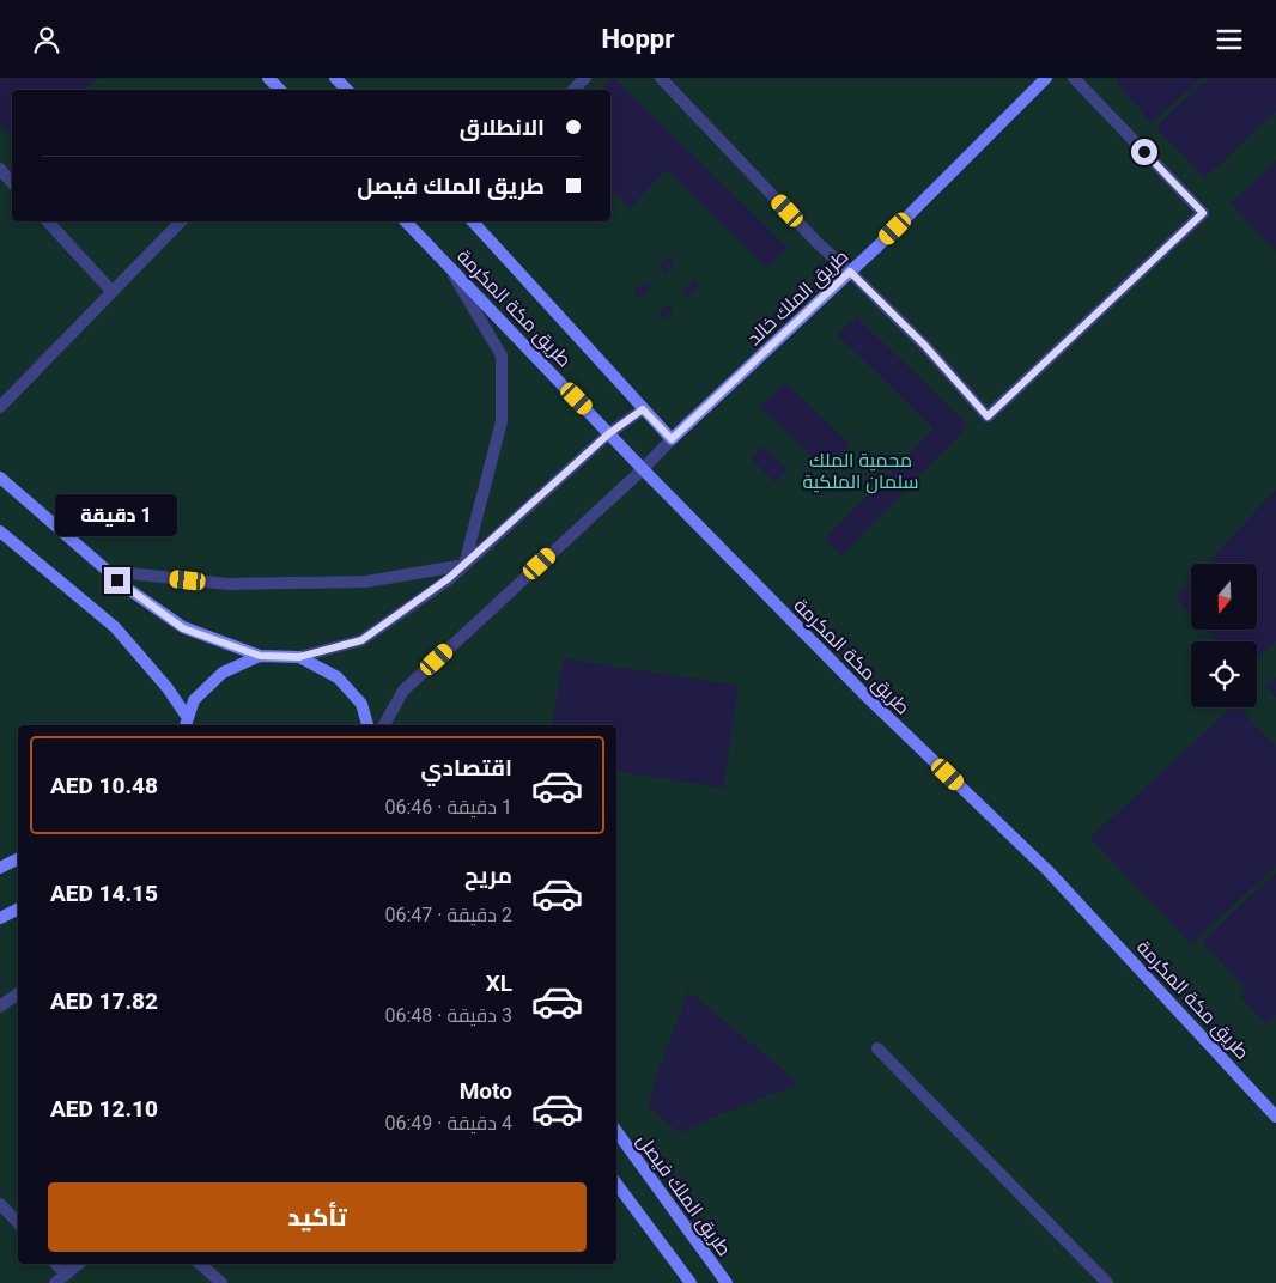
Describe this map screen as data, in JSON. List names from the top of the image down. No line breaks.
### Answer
{"streets":{"street":["طريق الملك خالد","طريق مكة المكرمة","طريق الملك فيصل"]},"crossings":[["طريق الملك خالد","طريق مكة المكرمة"]],"parks":["محمية الملك سلمان الملكية"],"north":"bottom","page":{"header":"Hoppr","banner":["الانطلاق","طريق الملك فيصل"],"bubble":"1 دقيقة","list":[{"name":"اقتصادي","note":"1 دقيقة · 06:46","value":"AED 10.48"},{"name":"مريح","note":"2 دقيقة · 06:47","value":"AED 14.15"},{"name":"XL","note":"3 دقيقة · 06:48","value":"AED 17.82"},{"name":"Moto","note":"4 دقيقة · 06:49","value":"AED 12.10"}],"buttons":"تأكيد"}}
